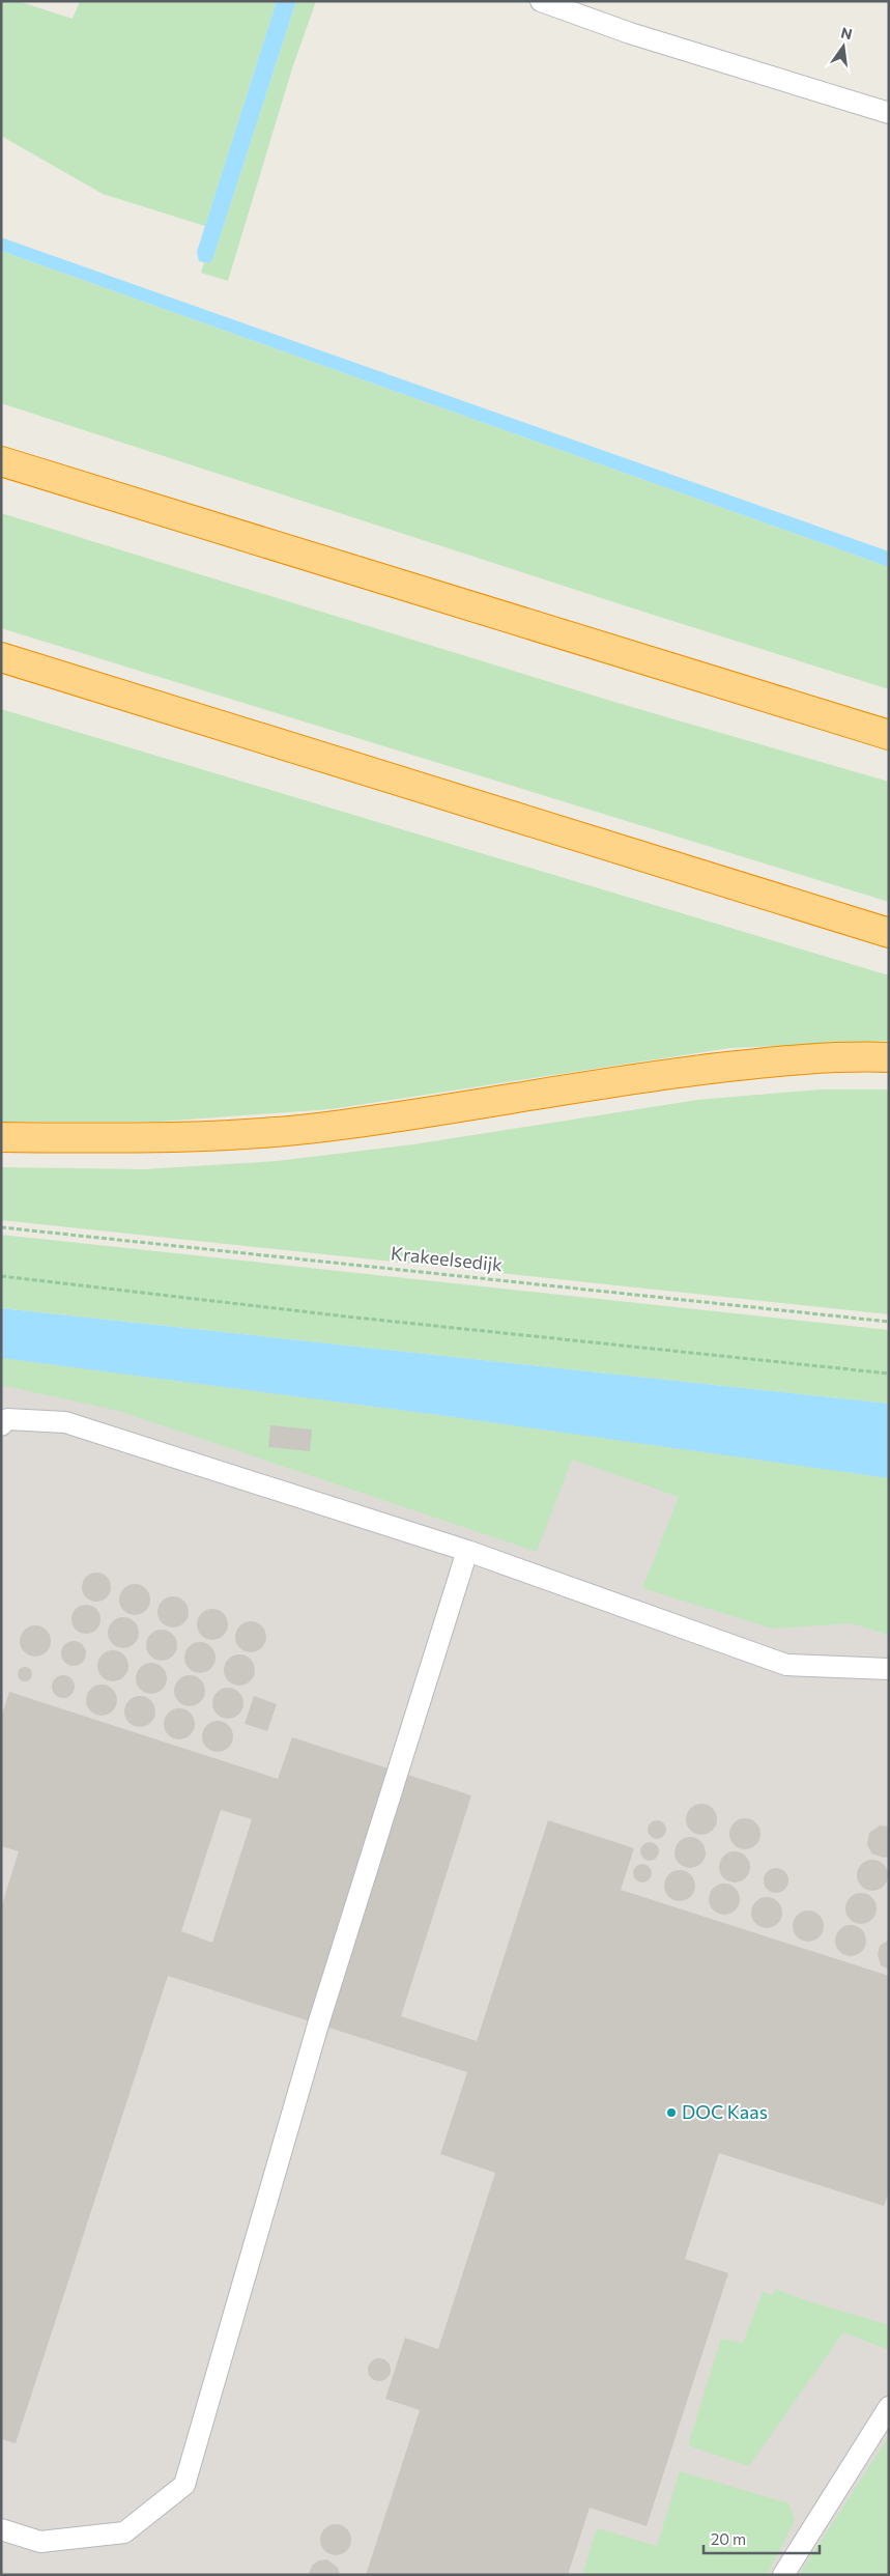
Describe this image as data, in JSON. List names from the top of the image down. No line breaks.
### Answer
{"streets":{"path":["Krakeelsedijk"]},"places":["DOC Kaas"],"scale_bar":"20 m","north":"top"}
